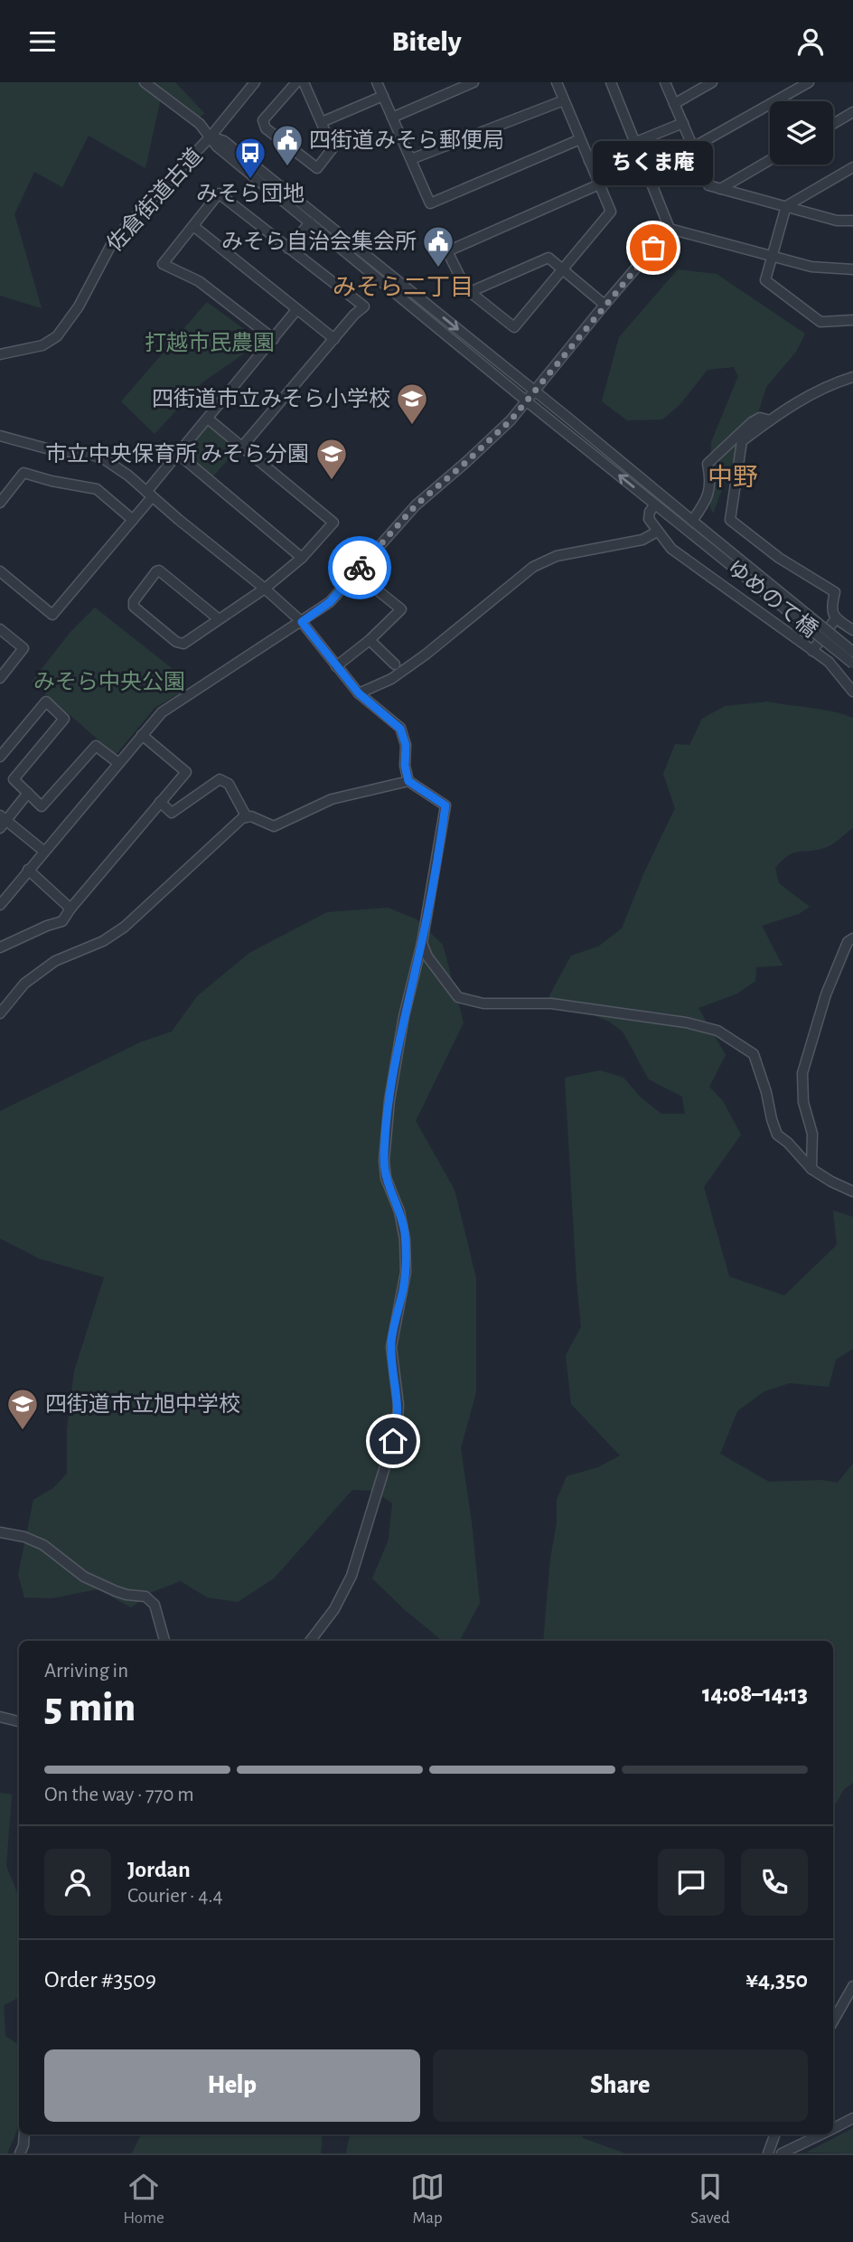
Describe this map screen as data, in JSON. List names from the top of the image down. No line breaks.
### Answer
{"streets":{"street":["佐倉街道古道","ゆめのて橋"]},"crossings":[["佐倉街道古道","ゆめのて橋"]],"districts":["みそら二丁目","中野"],"parks":["打越市民農園","みそら中央公園"],"places":{"public building":["四街道みそら郵便局","みそら自治会集会所"],"bus stop":["みそら団地"],"other":["ちくま庵"],"school or university":["四街道市立みそら小学校","市立中央保育所 みそら分園","四街道市立旭中学校"]},"page":{"header":"Bitely","bubble":"ちくま庵","heading":["5 min","Arriving in","14:08–14:13"],"panel":["Jordan","Courier · 4.4","Order #3509","¥4,350"],"bar":"On the way · 770 m","buttons":["Help","Share"],"tabs":["Home","Map","Saved"]}}
